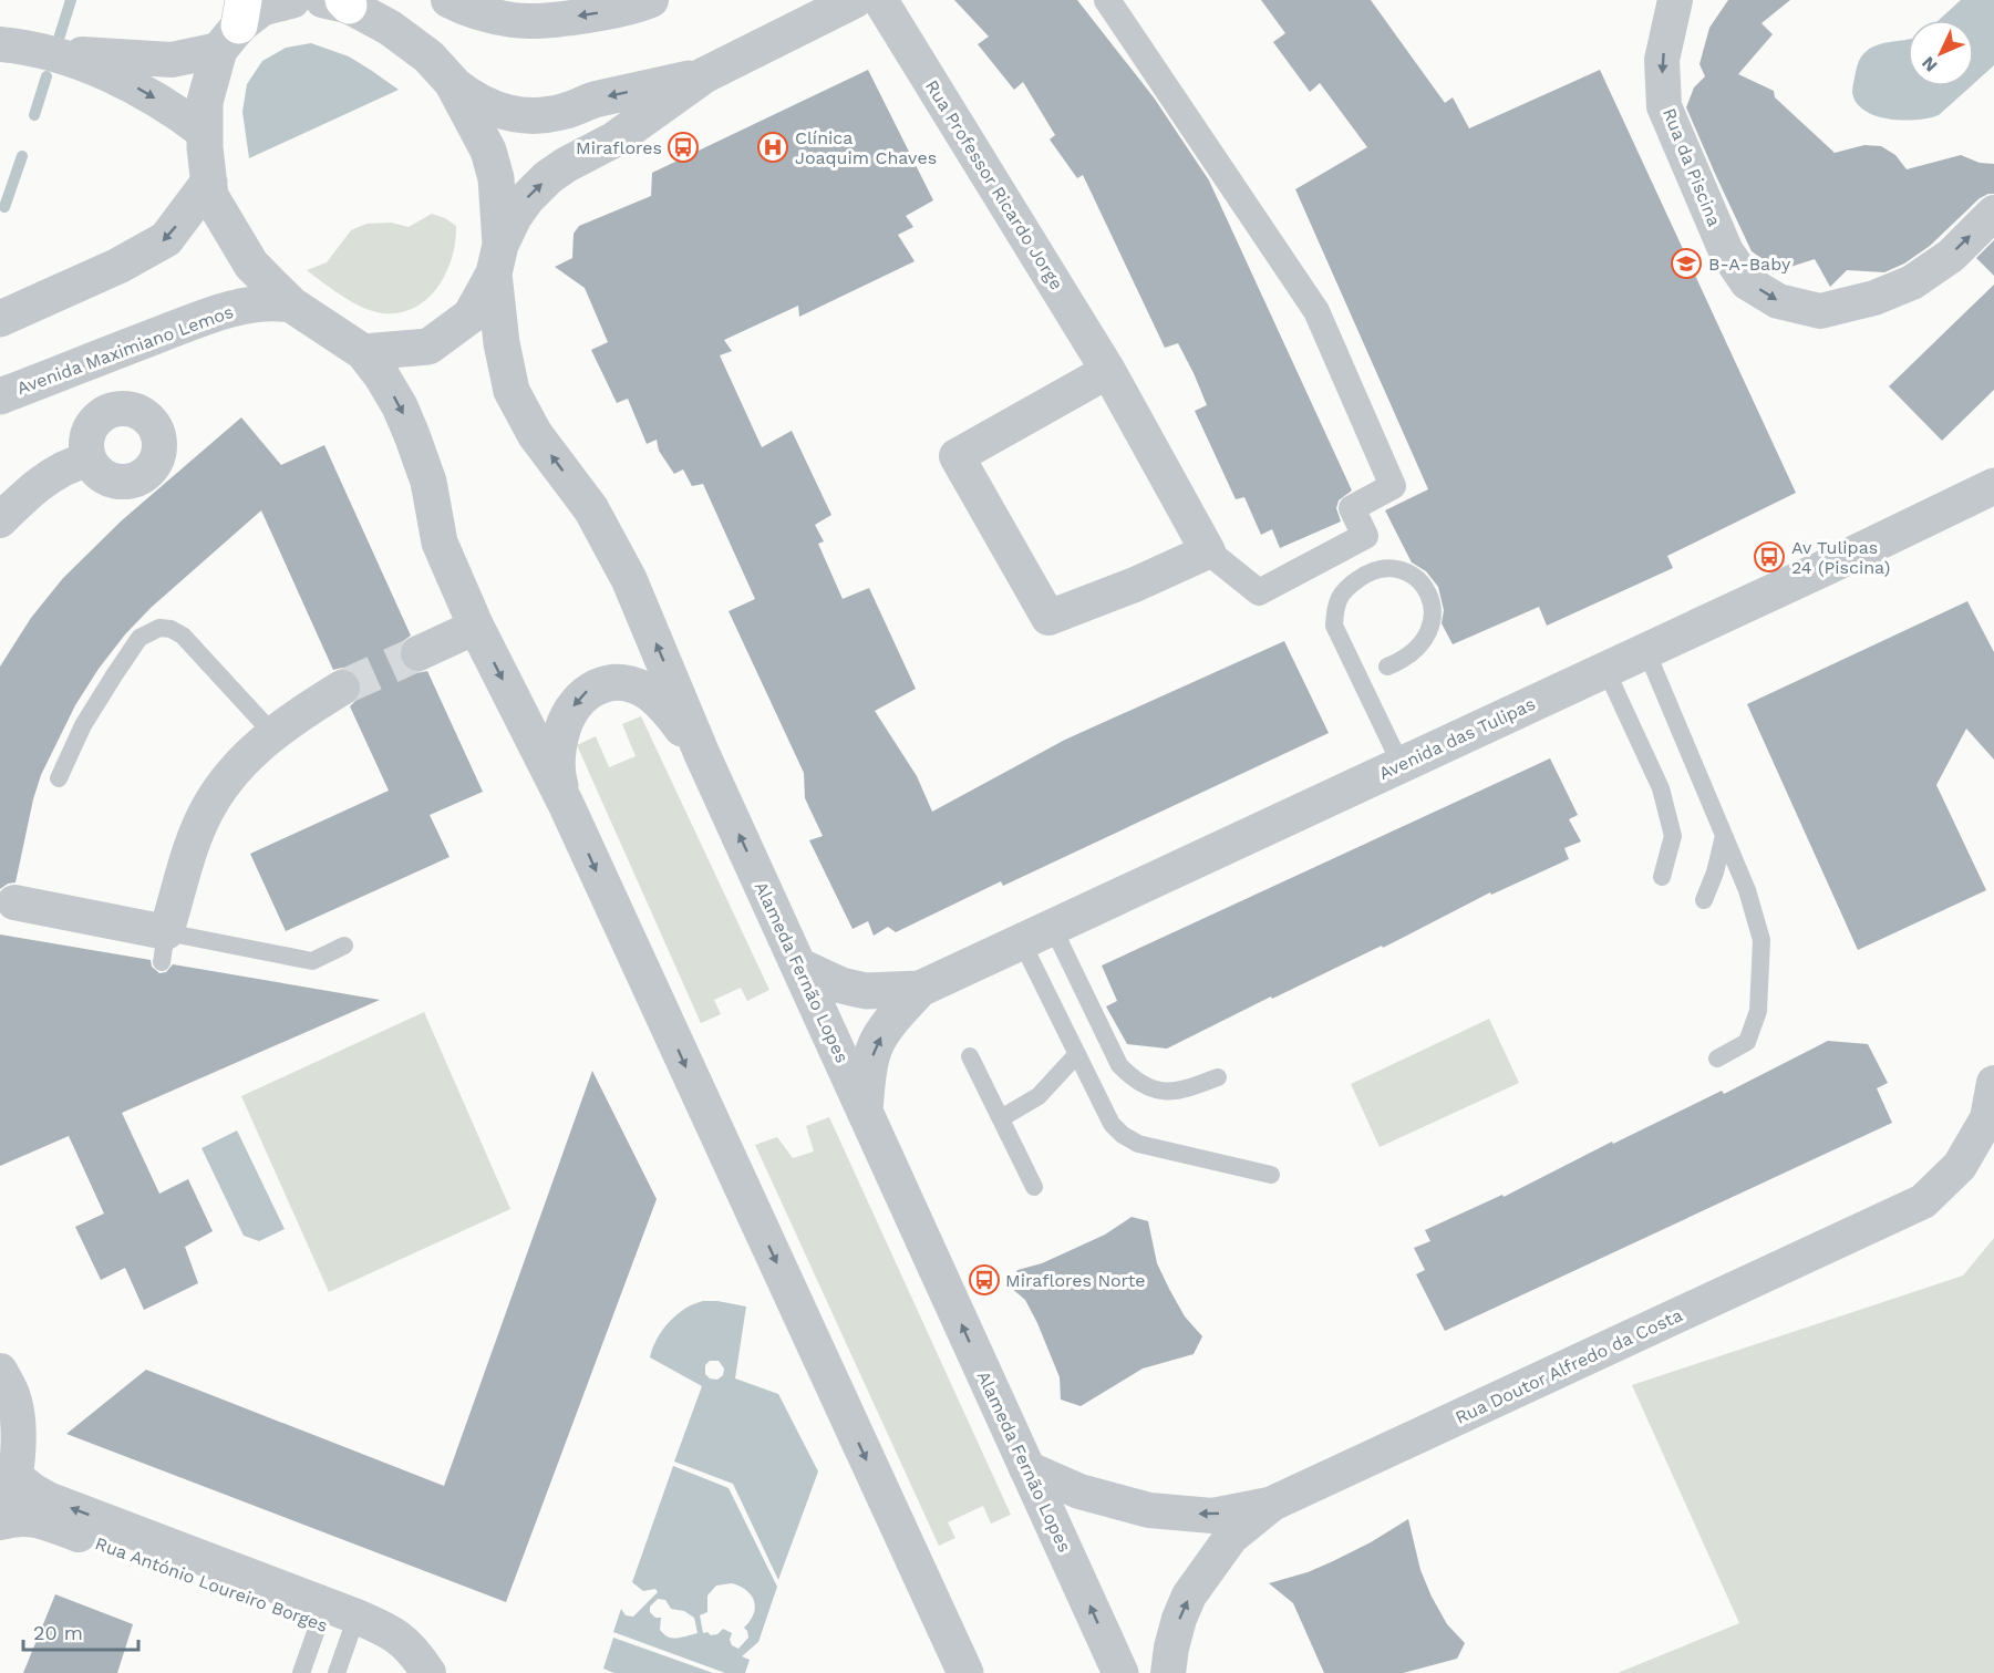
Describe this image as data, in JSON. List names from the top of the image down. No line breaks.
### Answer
{"streets":{"street":["Rua da Piscina","Rua Professor Ricardo Jorge","Avenida Maximiano Lemos","Avenida das Tulipas","Alameda Fernão Lopes","Rua Doutor Alfredo da Costa","Rua António Loureiro Borges"]},"crossings":[["Avenida das Tulipas","Alameda Fernão Lopes"]],"places":{"bus stop":["Miraflores","Av Tulipas 24 (Piscina)","Miraflores Norte"],"hospital":["Clínica Joaquim Chaves"],"school or university":["B-A-Baby"]},"scale_bar":"20 m","north":"bottom left"}
